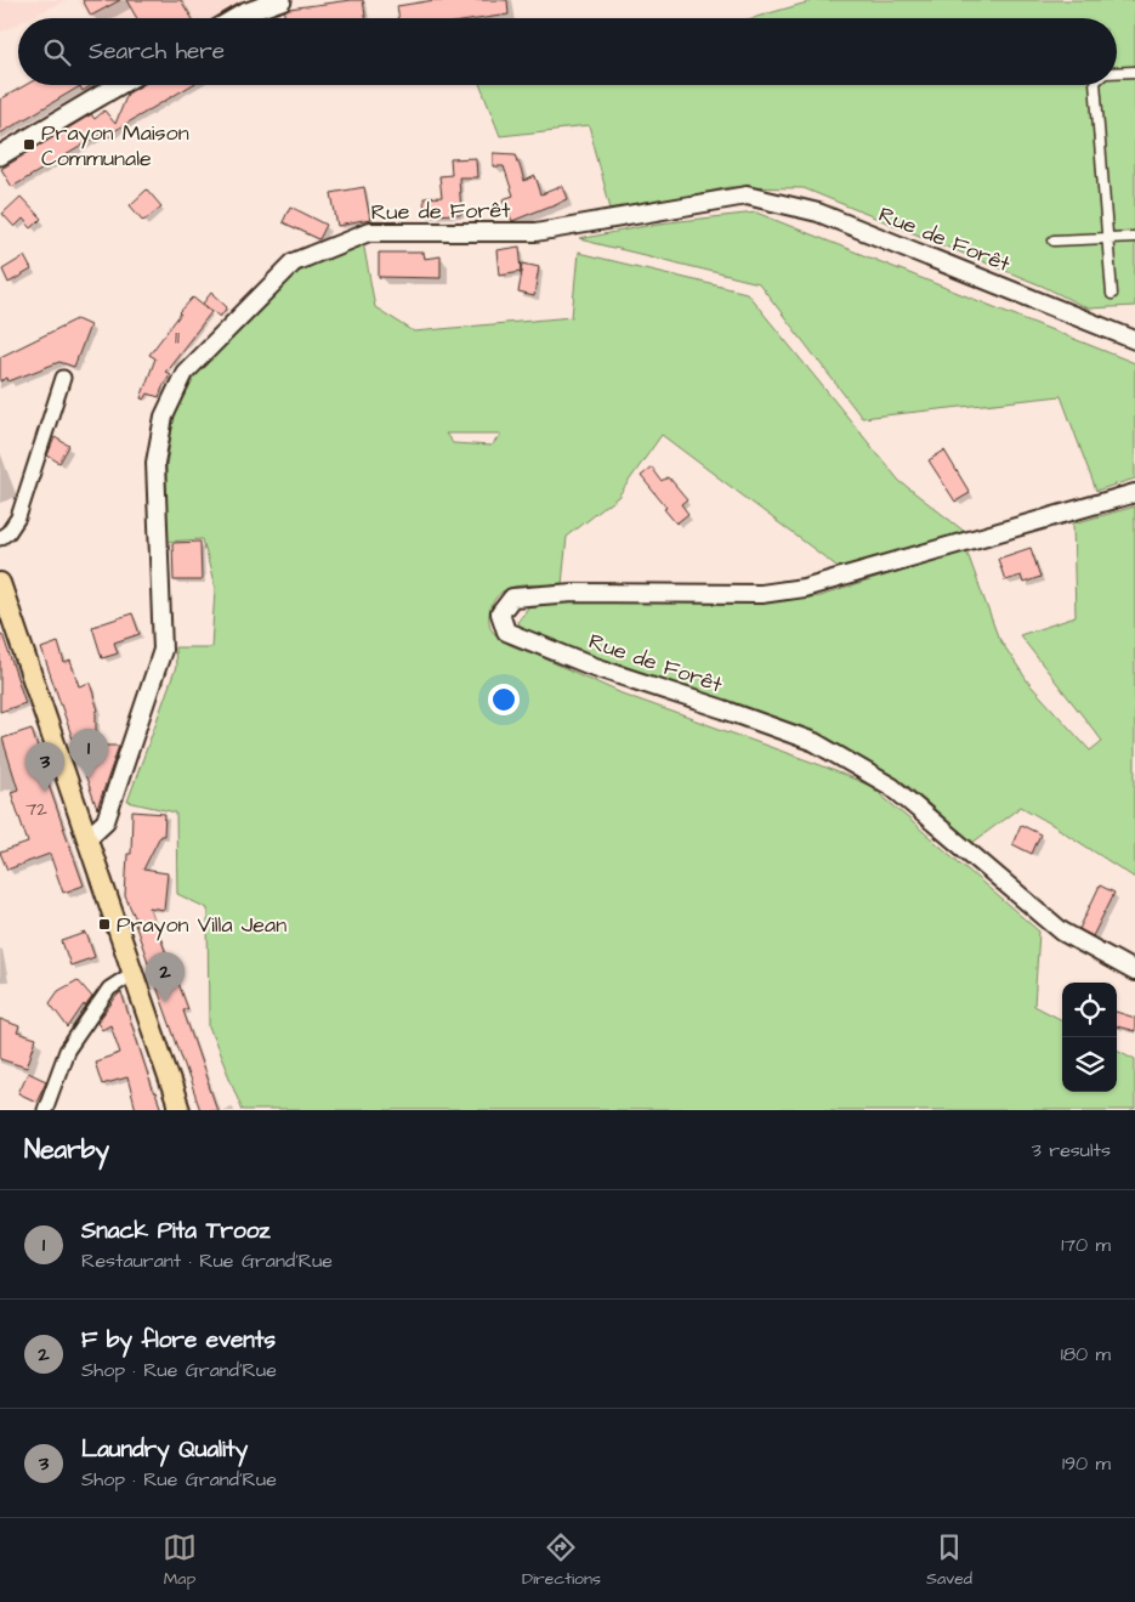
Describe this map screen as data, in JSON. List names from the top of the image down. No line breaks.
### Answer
{"streets":{"street":["Rue de Forêt"]},"places":{"transit":["Prayon Maison Communale","Prayon Villa Jean"]},"house_numbers":["11","72"],"page":{"search":"Search here","pins":["1","3","2"],"heading":["Nearby","3 results"],"list":[{"mark":"1","name":"Snack Pita Trooz","note":"Restaurant · Rue Grand'Rue","value":"170 m"},{"mark":"2","name":"F by flore events","note":"Shop · Rue Grand'Rue","value":"180 m"},{"mark":"3","name":"Laundry Quality","note":"Shop · Rue Grand'Rue","value":"190 m"}],"nav":["Map","Directions","Saved"]}}
